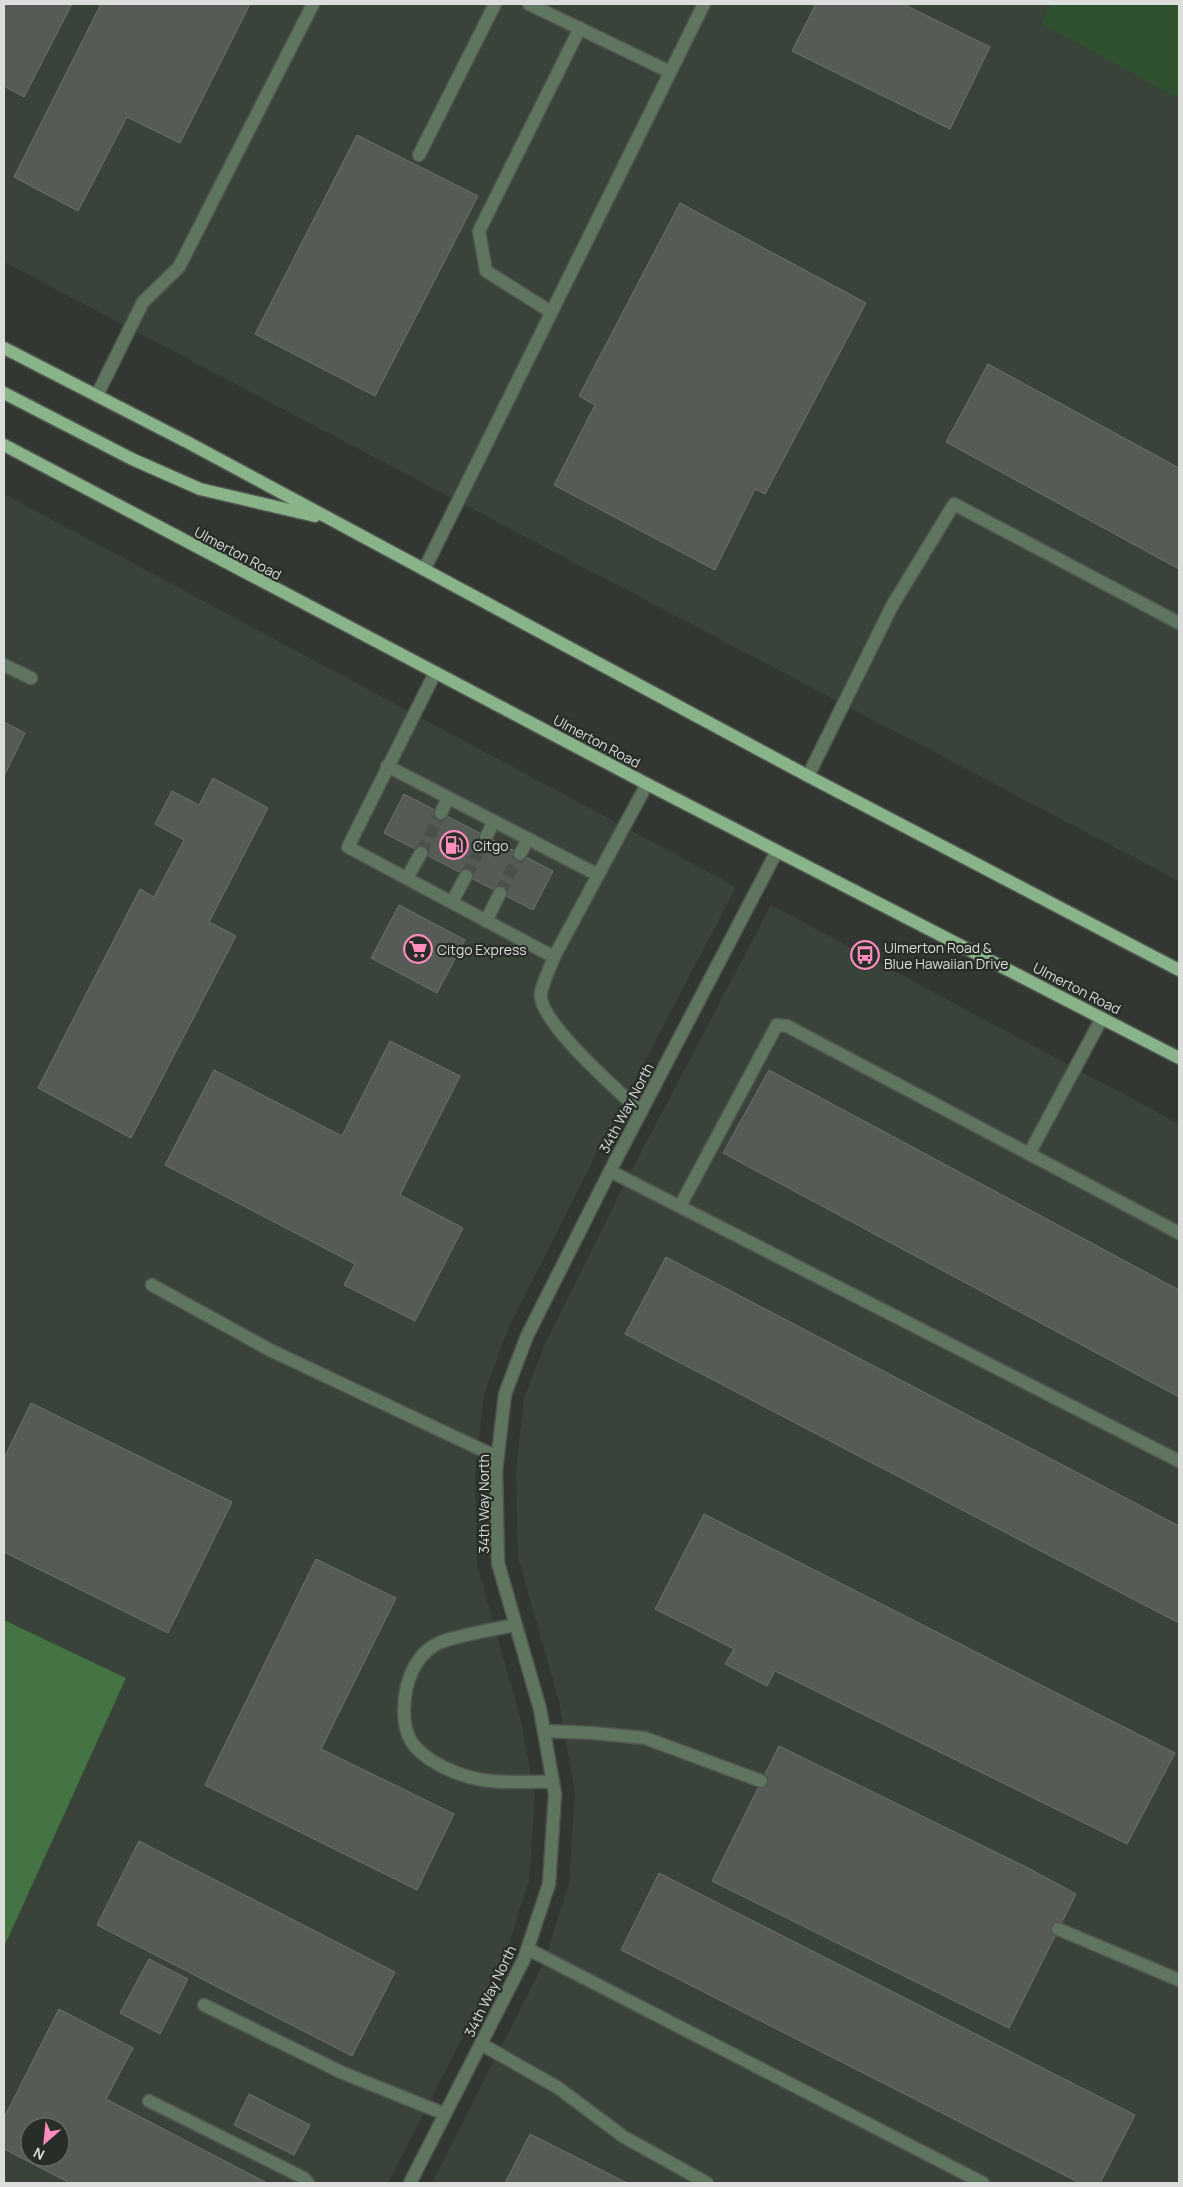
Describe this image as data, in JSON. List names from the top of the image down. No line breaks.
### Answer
{"streets":{"main road":["Ulmerton Road"],"street":["34th Way North"]},"crossings":[["Ulmerton Road","34th Way North"]],"places":{"fuel station":["Citgo"],"supermarket":["Citgo Express"],"bus stop":["Ulmerton Road & Blue Hawaiian Drive"]},"north":"bottom left"}
